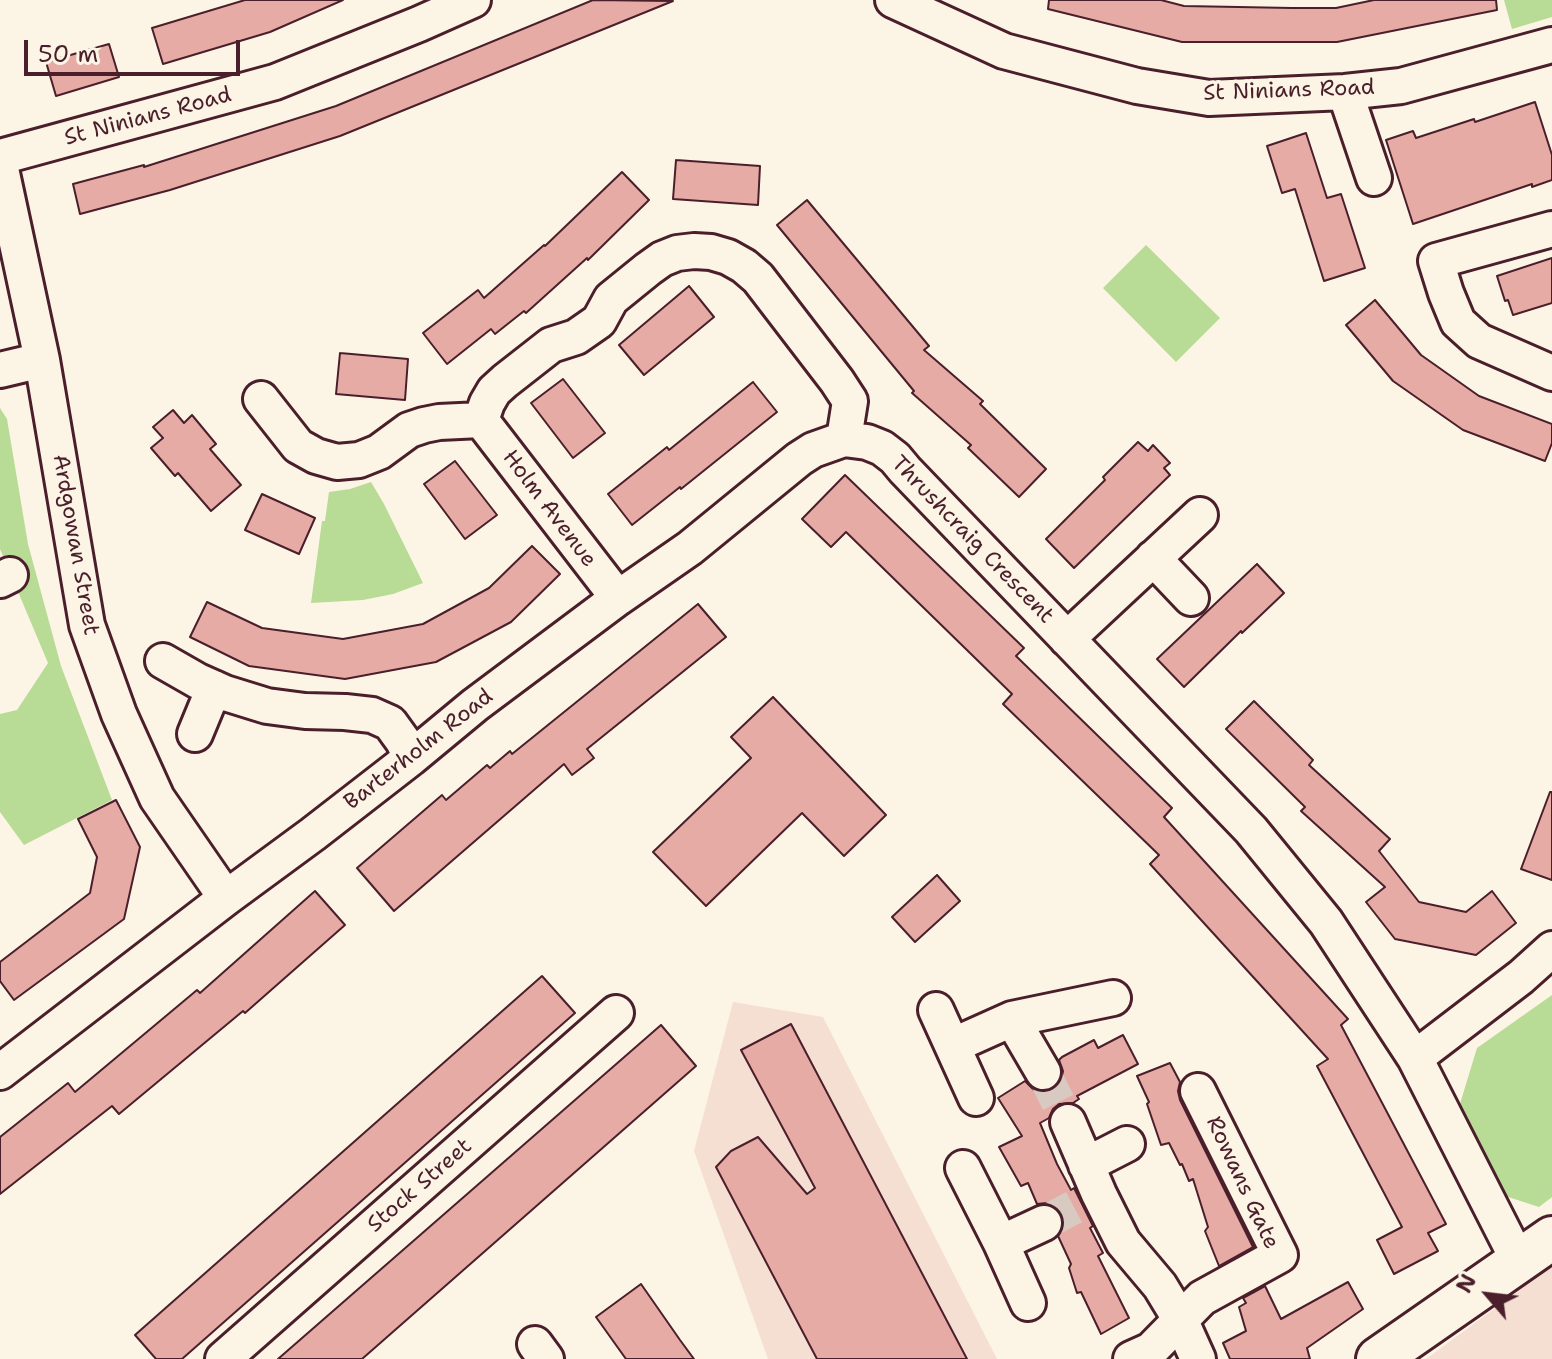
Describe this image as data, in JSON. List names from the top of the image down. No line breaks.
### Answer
{"streets":{"street":["St Ninians Road","Holm Avenue","Thrushcraig Crescent","Ardgowan Street","Barterholm Road","Rowans Gate","Stock Street"]},"crossings":[["Holm Avenue","Barterholm Road"],["Thrushcraig Crescent","Barterholm Road"],["Ardgowan Street","Barterholm Road"]],"scale_bar":"50 m","north":"top left"}
